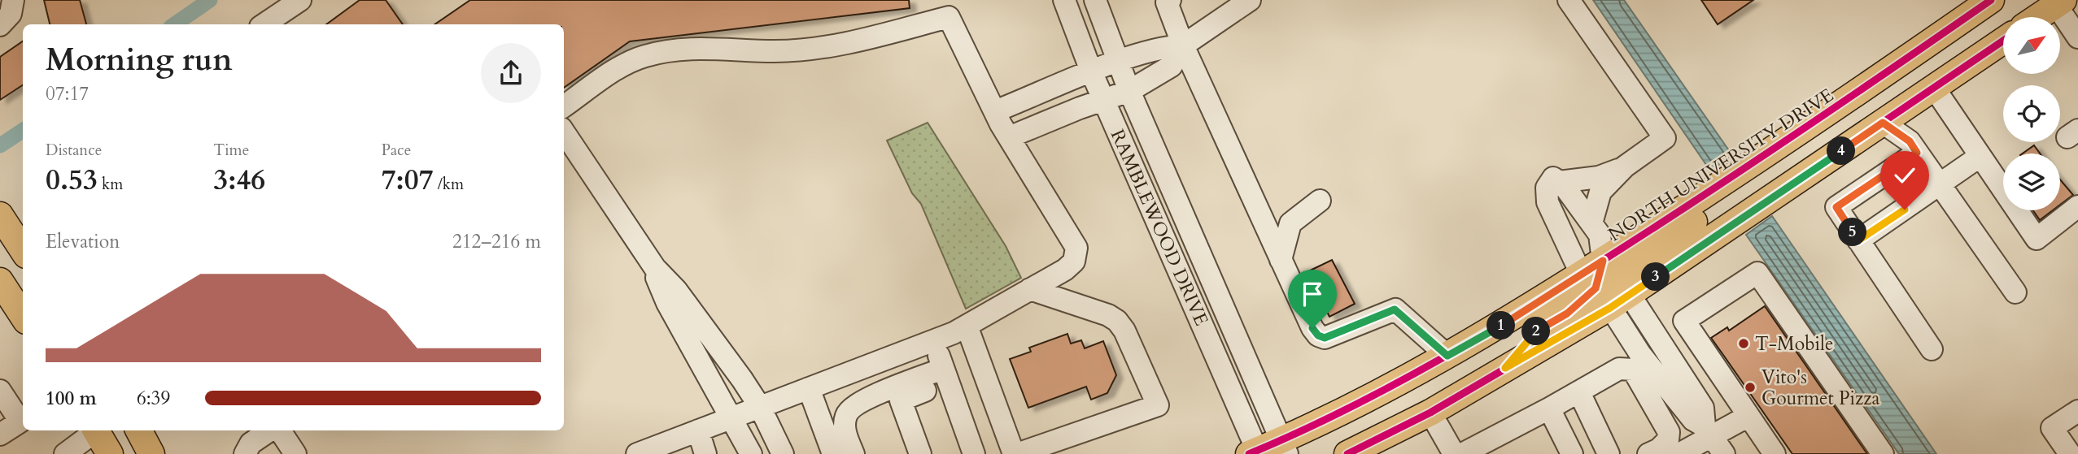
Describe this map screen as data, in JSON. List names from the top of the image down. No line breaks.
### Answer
{"streets":{"main road":["NORTH UNIVERSITY DRIVE"],"street":["RAMBLEWOOD DRIVE"]},"crossings":[["NORTH UNIVERSITY DRIVE","RAMBLEWOOD DRIVE"]],"places":["T-Mobile","Vito's Gourmet Pizza"],"north":"top right","page":{"heading":["Morning run","07:17"],"stats":[["Distance","0.53 km"],["Time","3:46"],["Pace","7:07 /km"]],"pins":["4","5","3","1","2"],"chart":["Elevation","212–216 m"],"list":[{"name":"100 m","note":"6:39"}]}}
